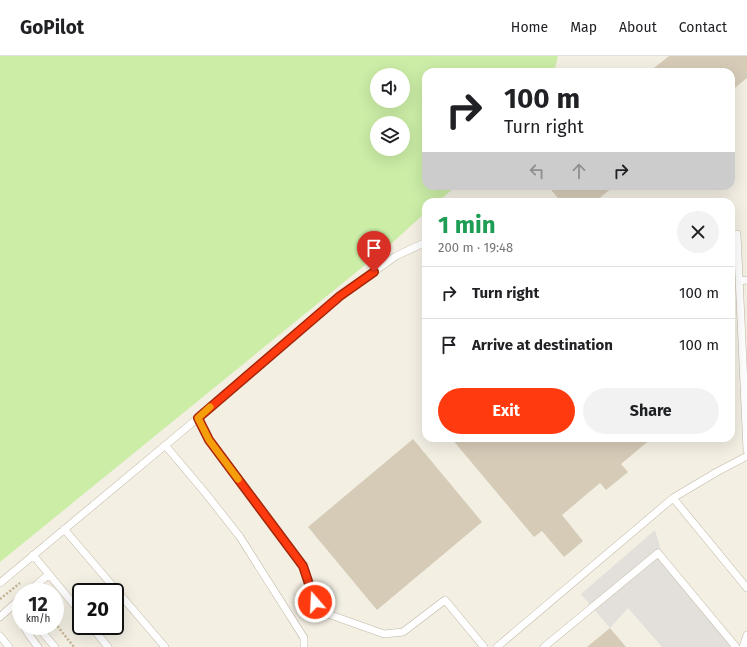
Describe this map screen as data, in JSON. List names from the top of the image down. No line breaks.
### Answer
{"page":{"header":"GoPilot","nav":["Home","Map","About","Contact"],"turn":["100 m","Turn right"],"heading":["1 min","200 m · 19:48"],"list":[{"name":"Turn right","value":"100 m"},{"name":"Arrive at destination","value":"100 m"}],"buttons":["Exit","Share"],"speed":"12 km/h","limit":"20"}}
